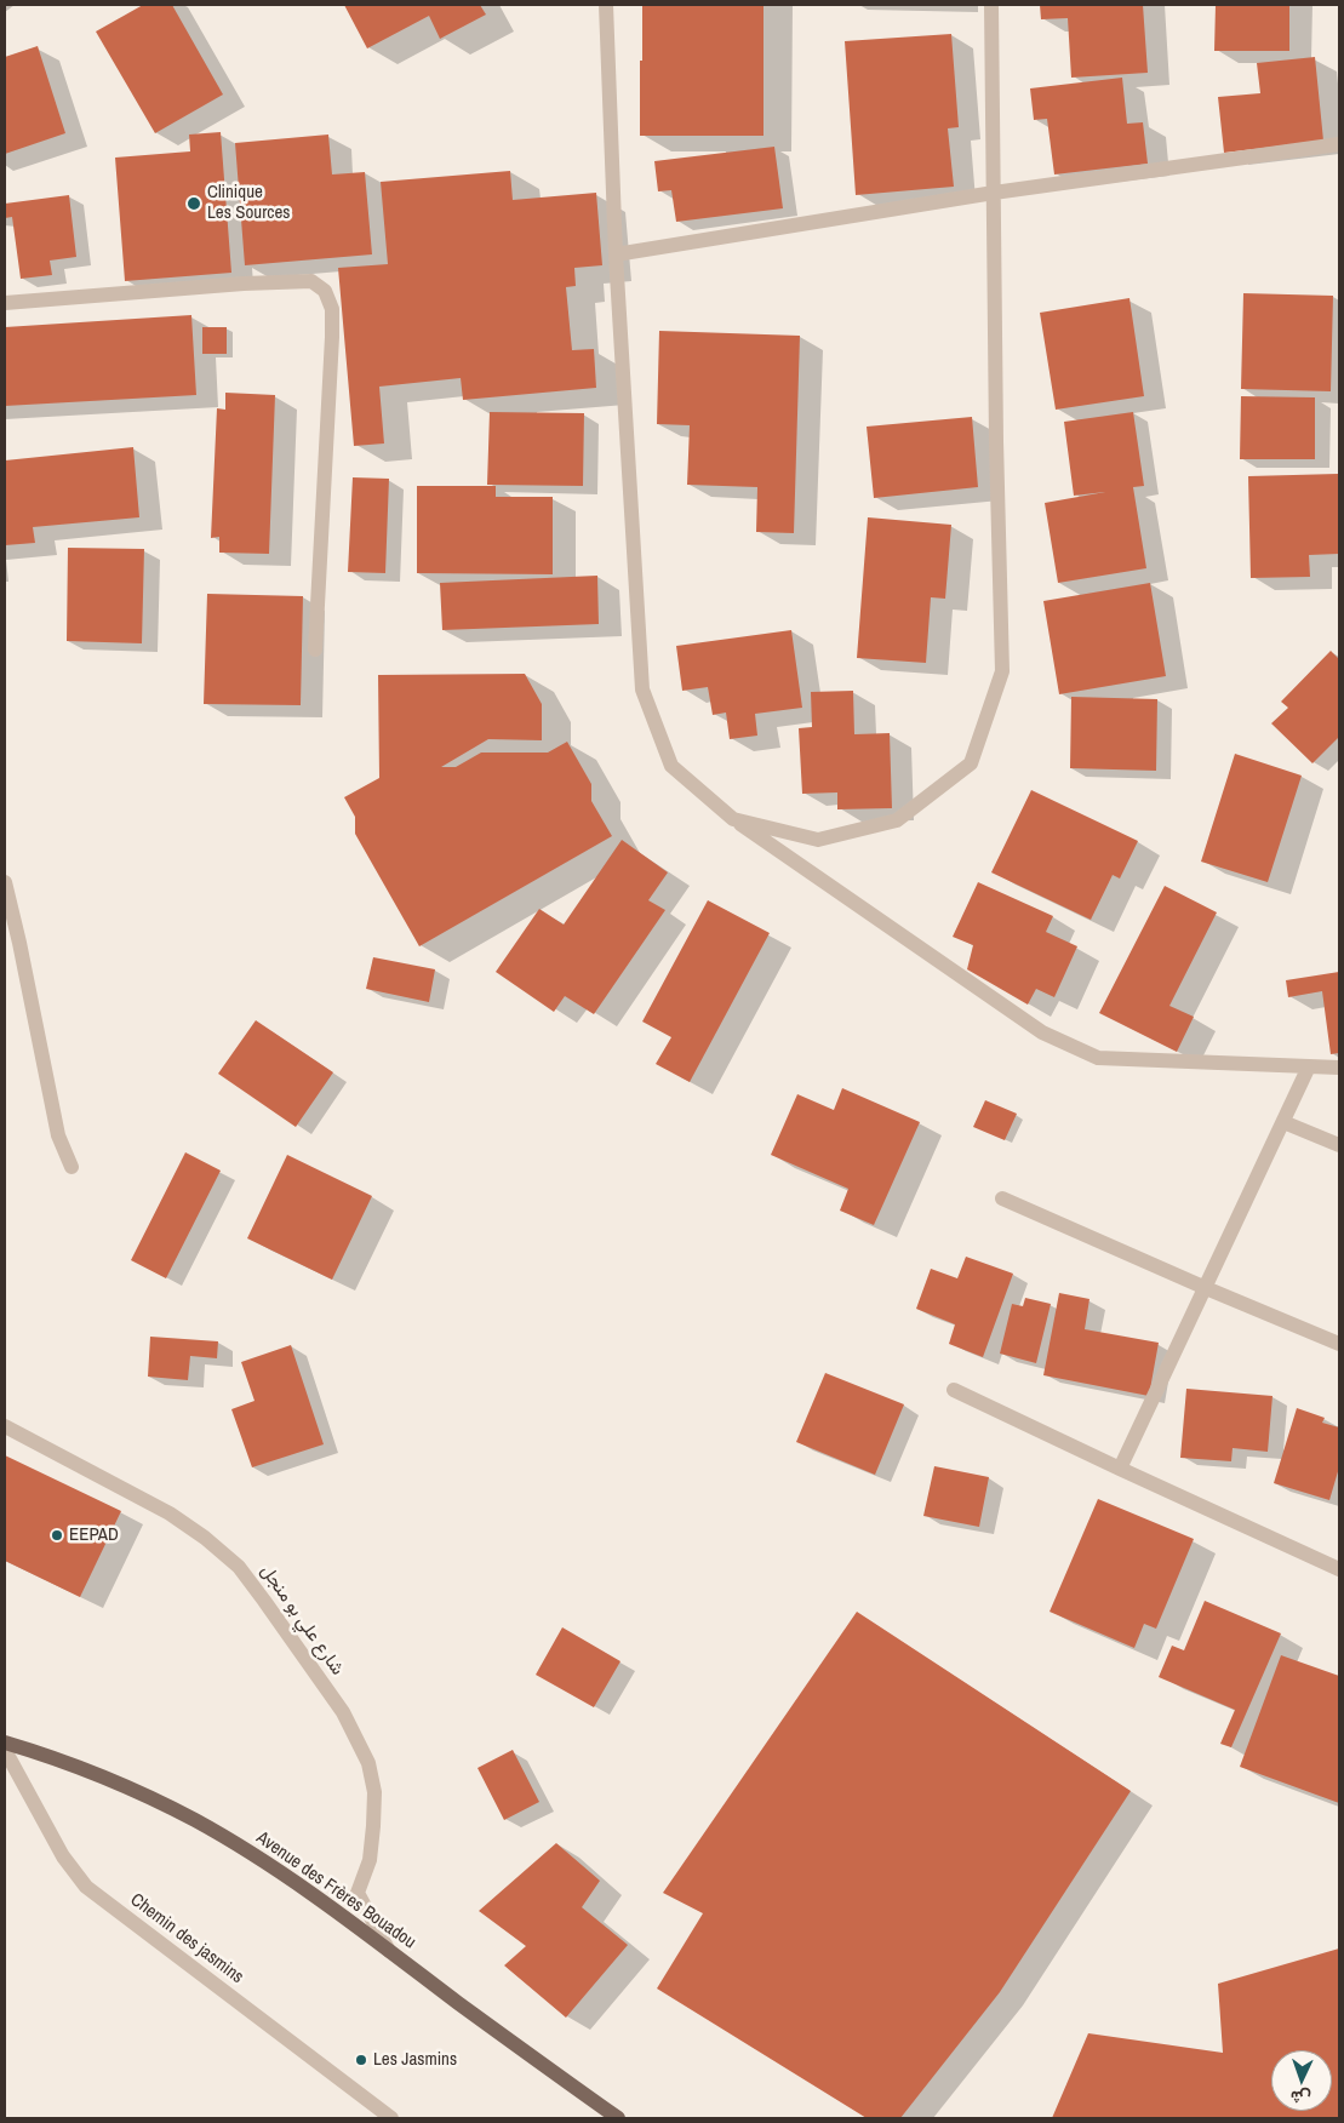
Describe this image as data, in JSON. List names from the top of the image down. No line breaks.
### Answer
{"streets":{"main road":["Avenue des Frères Bouadou"],"street":["شارع علي بو منجل","Chemin des jasmins"]},"crossings":[["شارع علي بو منجل","Avenue des Frères Bouadou"]],"places":["Clinique Les Sources","EEPAD","Les Jasmins"],"north":"bottom"}
